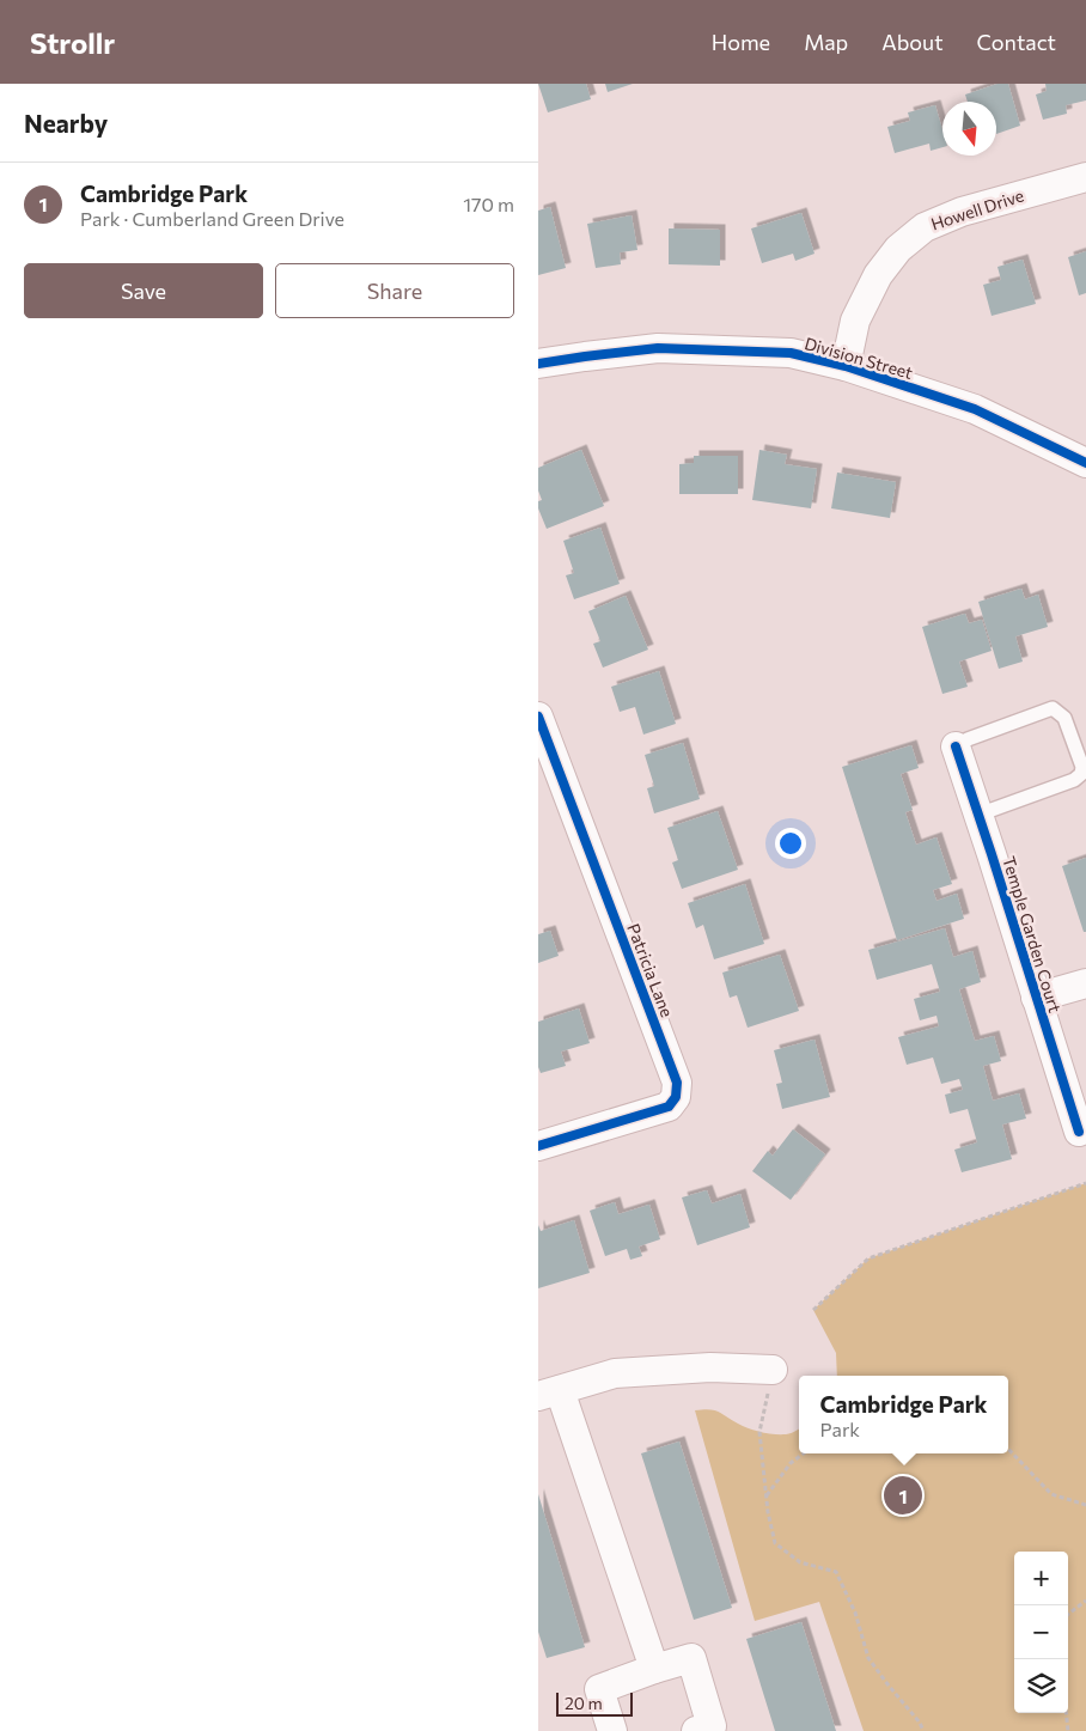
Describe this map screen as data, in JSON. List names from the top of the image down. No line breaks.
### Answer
{"streets":{"street":["Howell Drive","Division Street","Temple Garden Court","Patricia Lane"]},"crossings":[["Howell Drive","Division Street"]],"scale_bar":"20 m","north":"bottom","page":{"header":"Strollr","nav":["Home","Map","About","Contact"],"heading":"Nearby","list":[{"mark":"1","name":"Cambridge Park","note":"Park · Cumberland Green Drive","value":"170 m"}],"buttons":["Save","Share"],"popup":["Cambridge Park","Park"],"pins":"1","map_buttons":["+","−"],"scale":"20 m"}}
